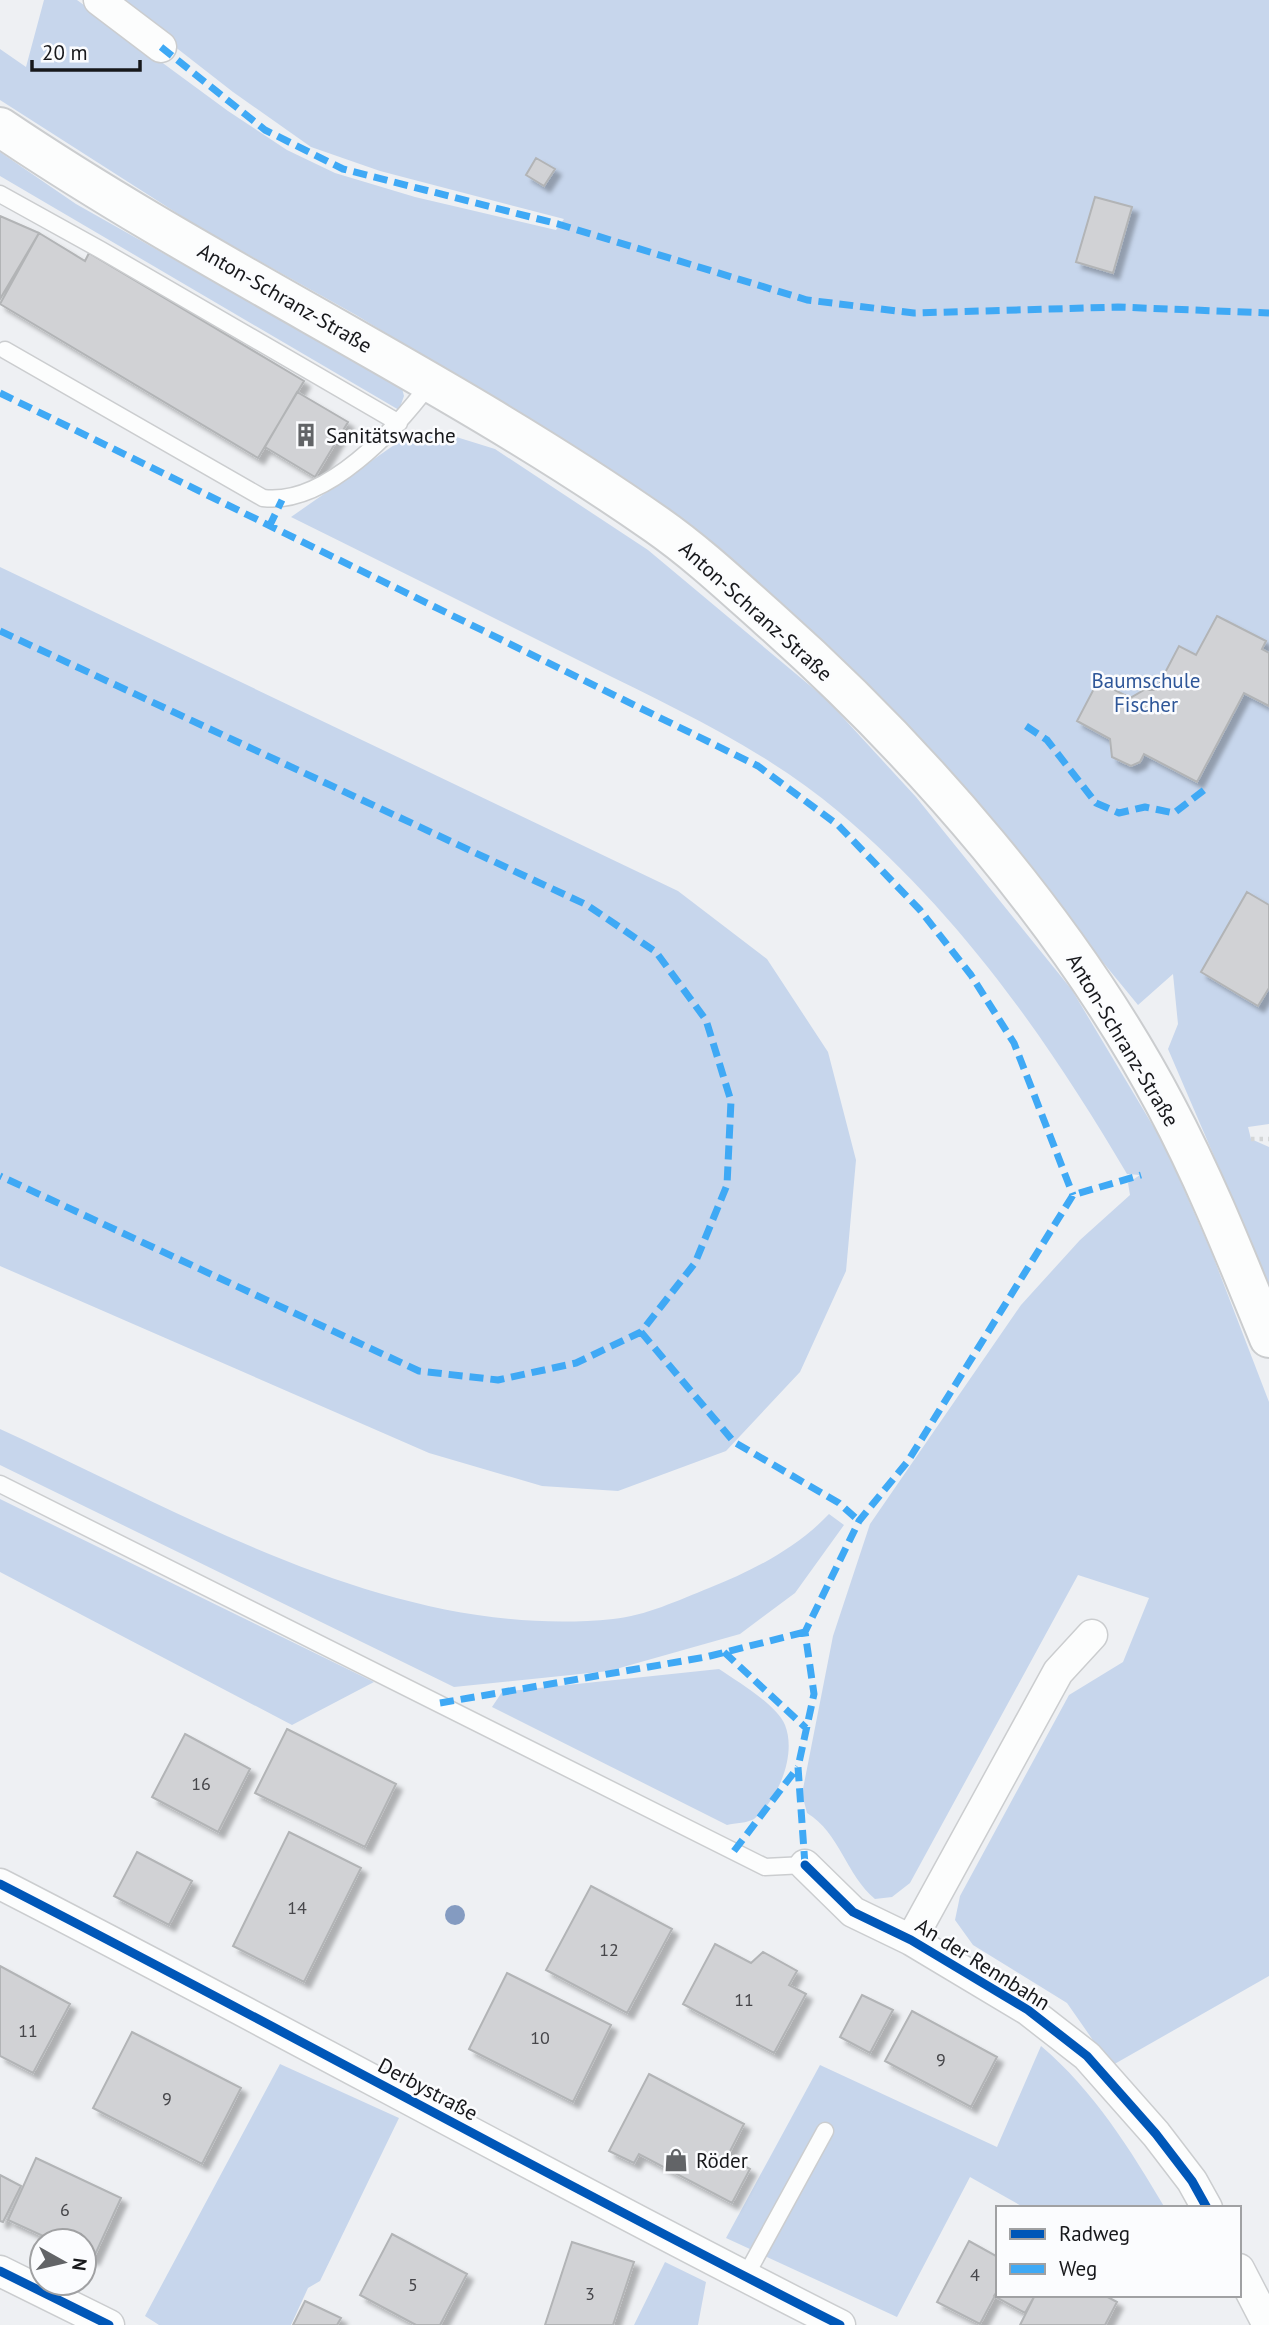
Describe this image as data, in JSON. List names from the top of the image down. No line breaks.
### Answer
{"streets":{"main road":["Anton-Schranz-Straße"],"street":["An der Rennbahn","Derbystraße"]},"parks":["Baumschule Fischer"],"places":{"building":["Sanitätswache"],"shop":["Röder"]},"house_numbers":["16","14","12","11","11","10","9","9","6","4","5","3"],"legend":["Radweg","Weg"],"scale_bar":"20 m","north":"right"}
